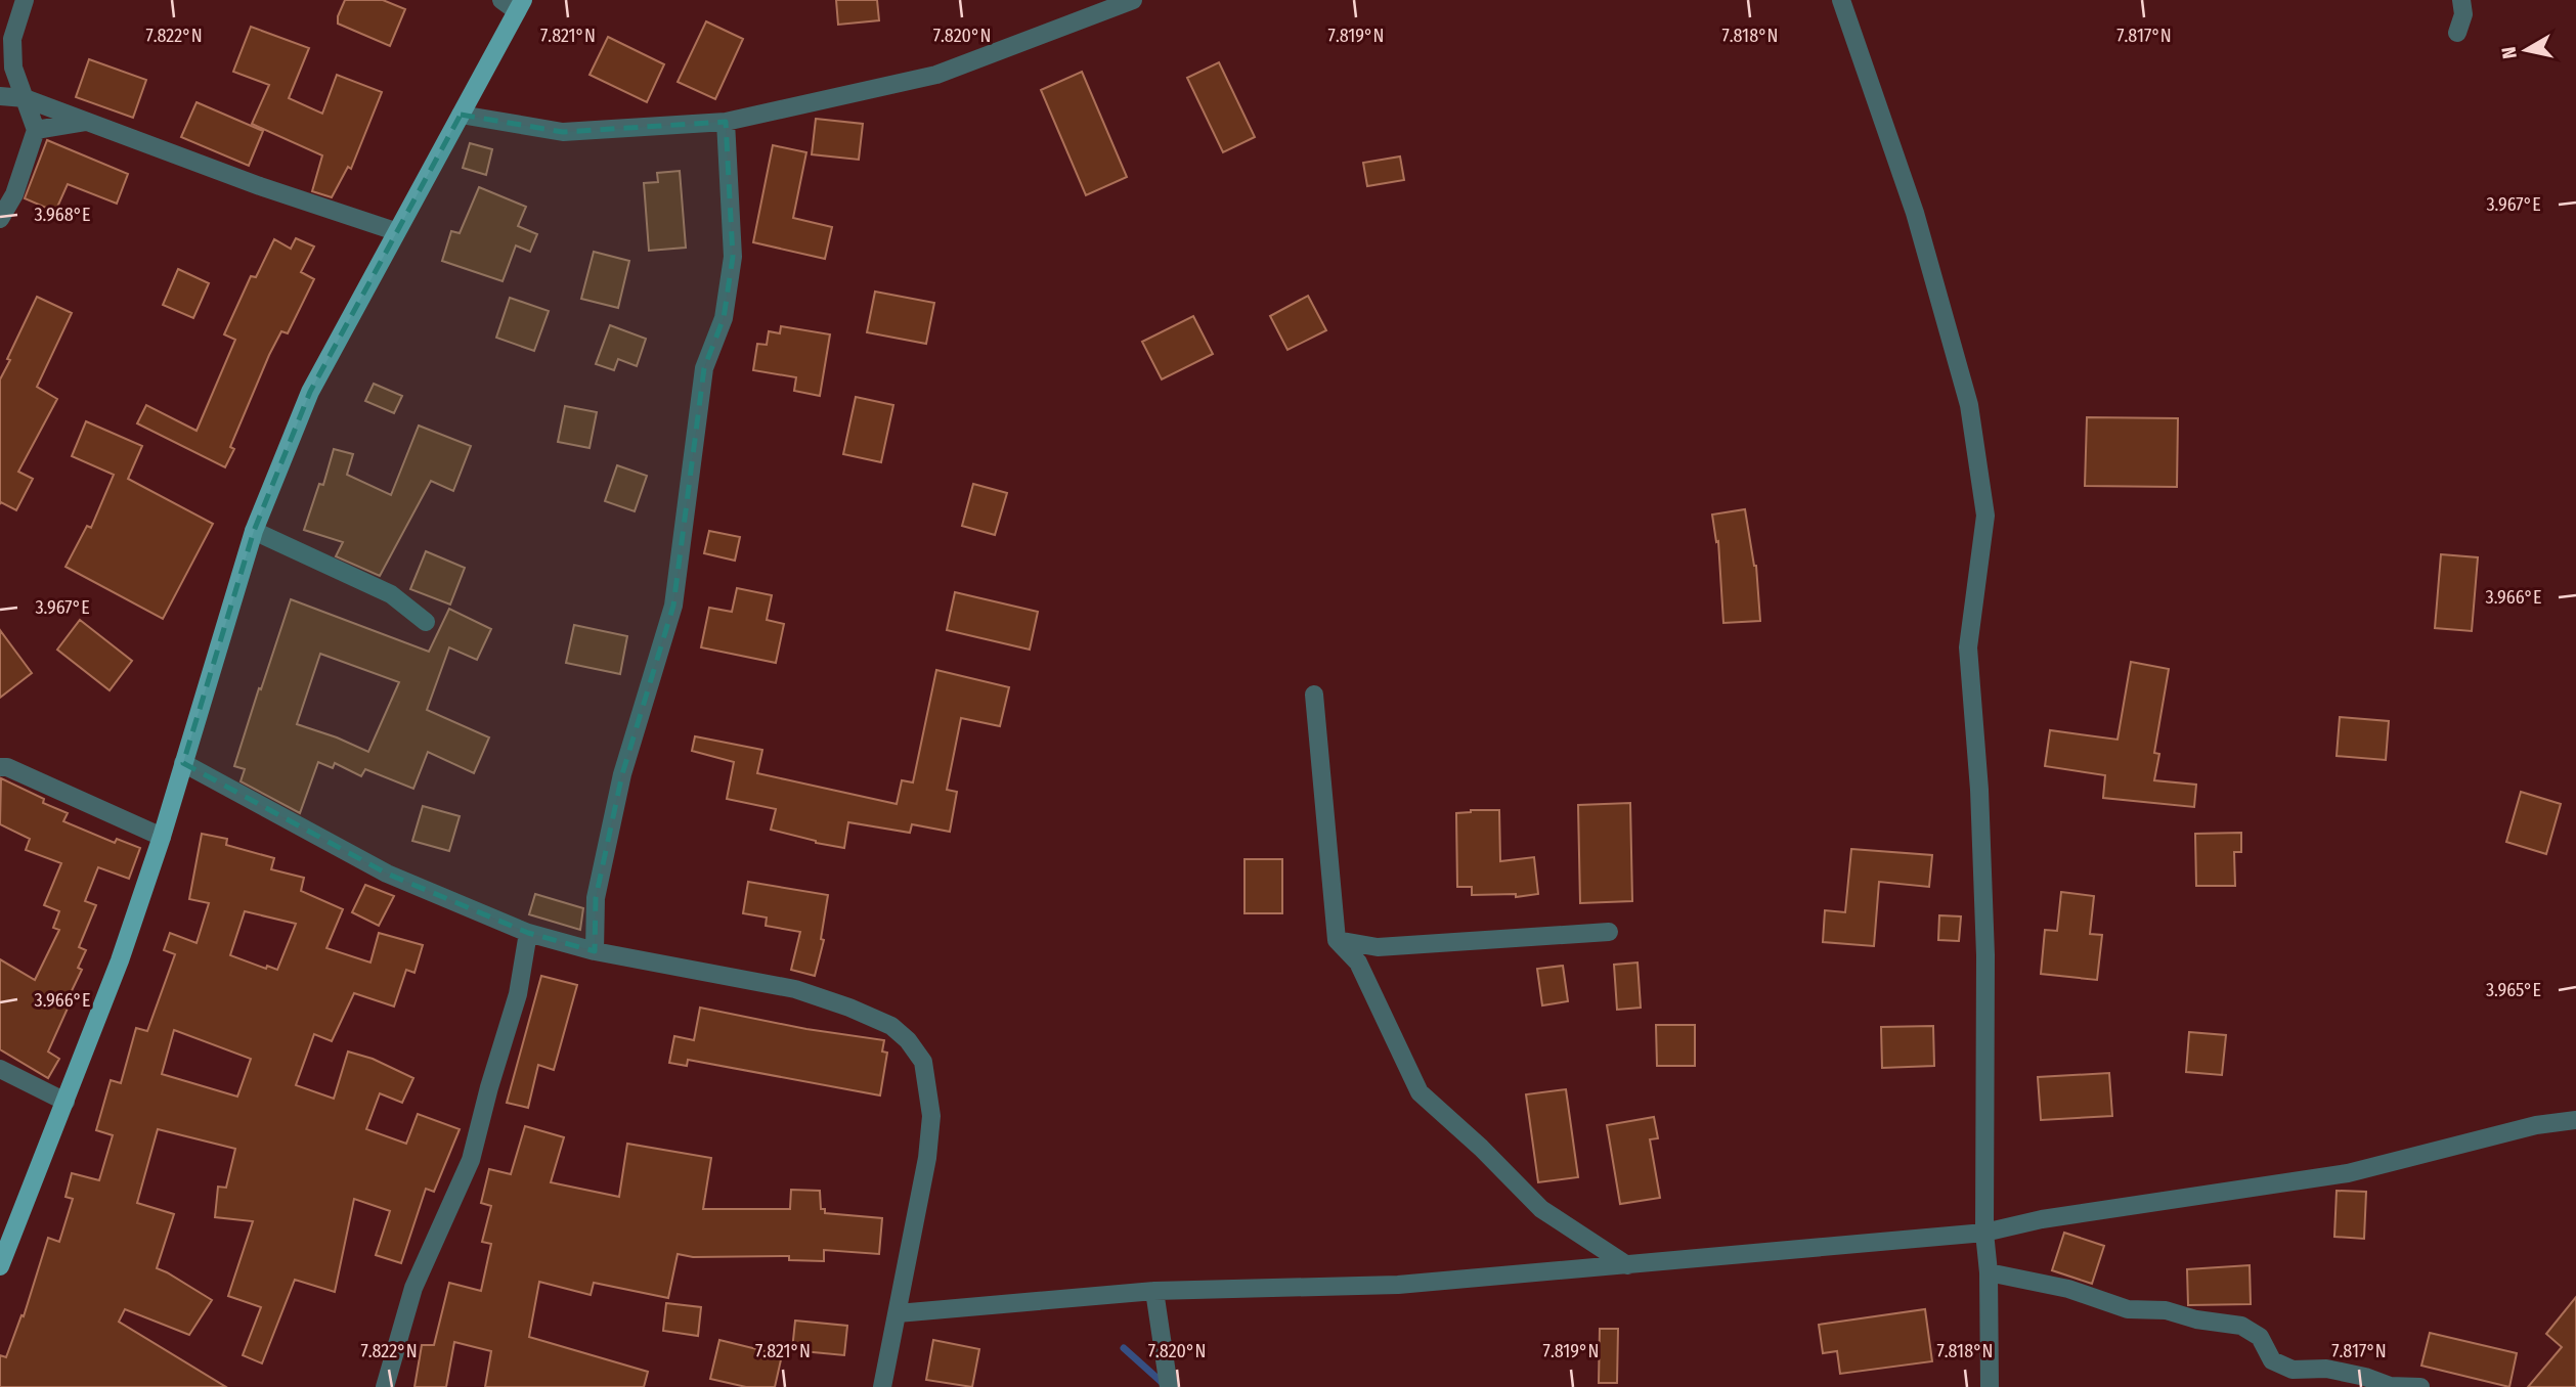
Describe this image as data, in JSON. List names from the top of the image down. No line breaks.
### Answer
{"north":"left","coordinates":["7.822°N","7.821°N","7.820°N","7.819°N","7.818°N","7.817°N","3.967°E","3.968°E","3.966°E","3.965°E"]}
